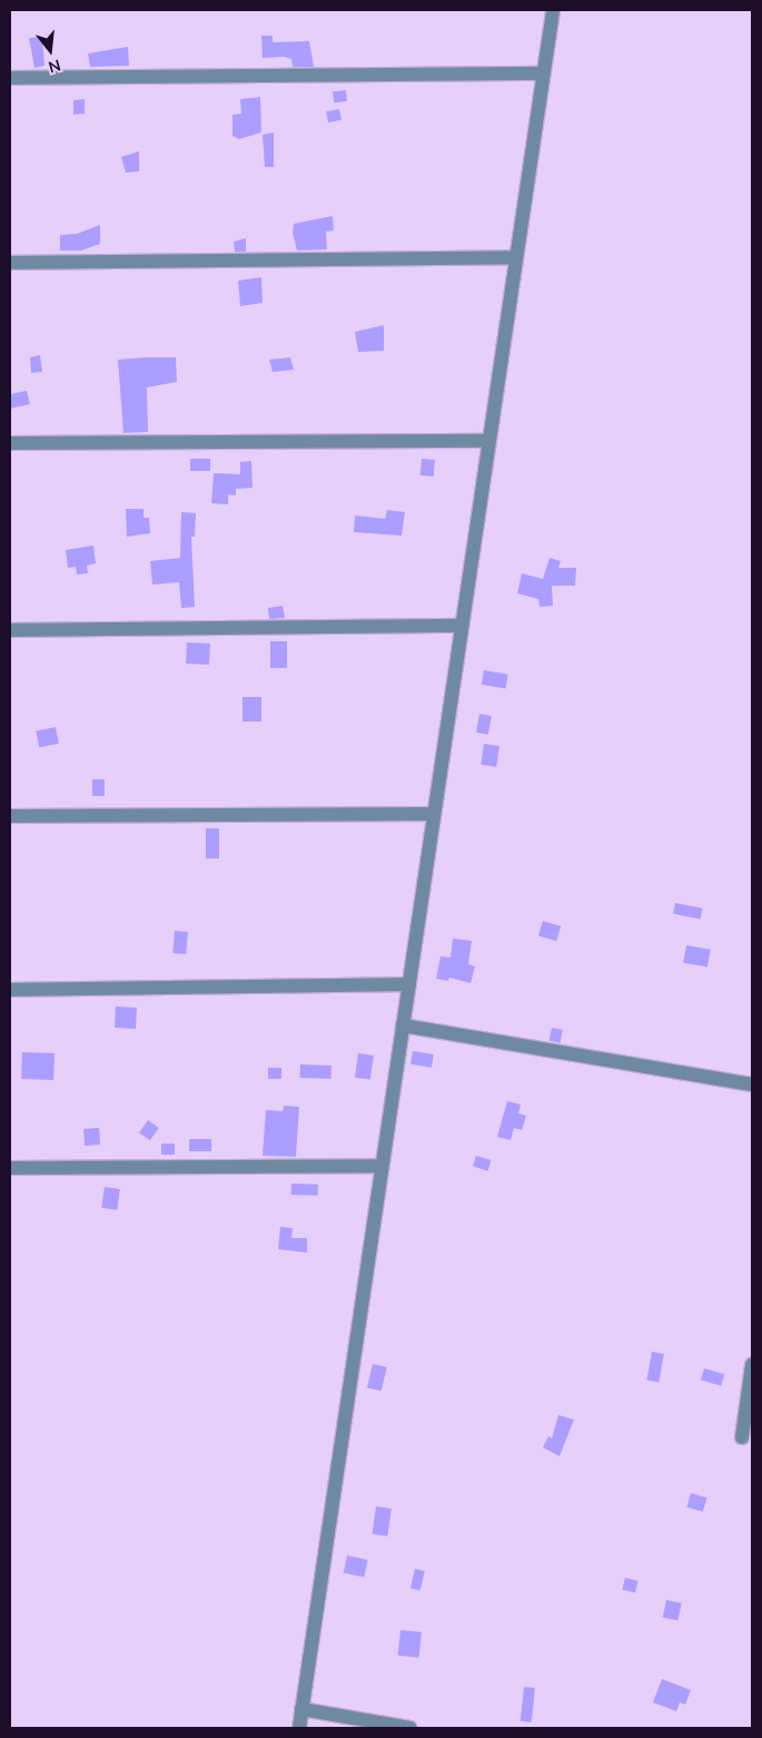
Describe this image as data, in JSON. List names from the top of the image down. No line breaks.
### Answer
{"north":"bottom"}
